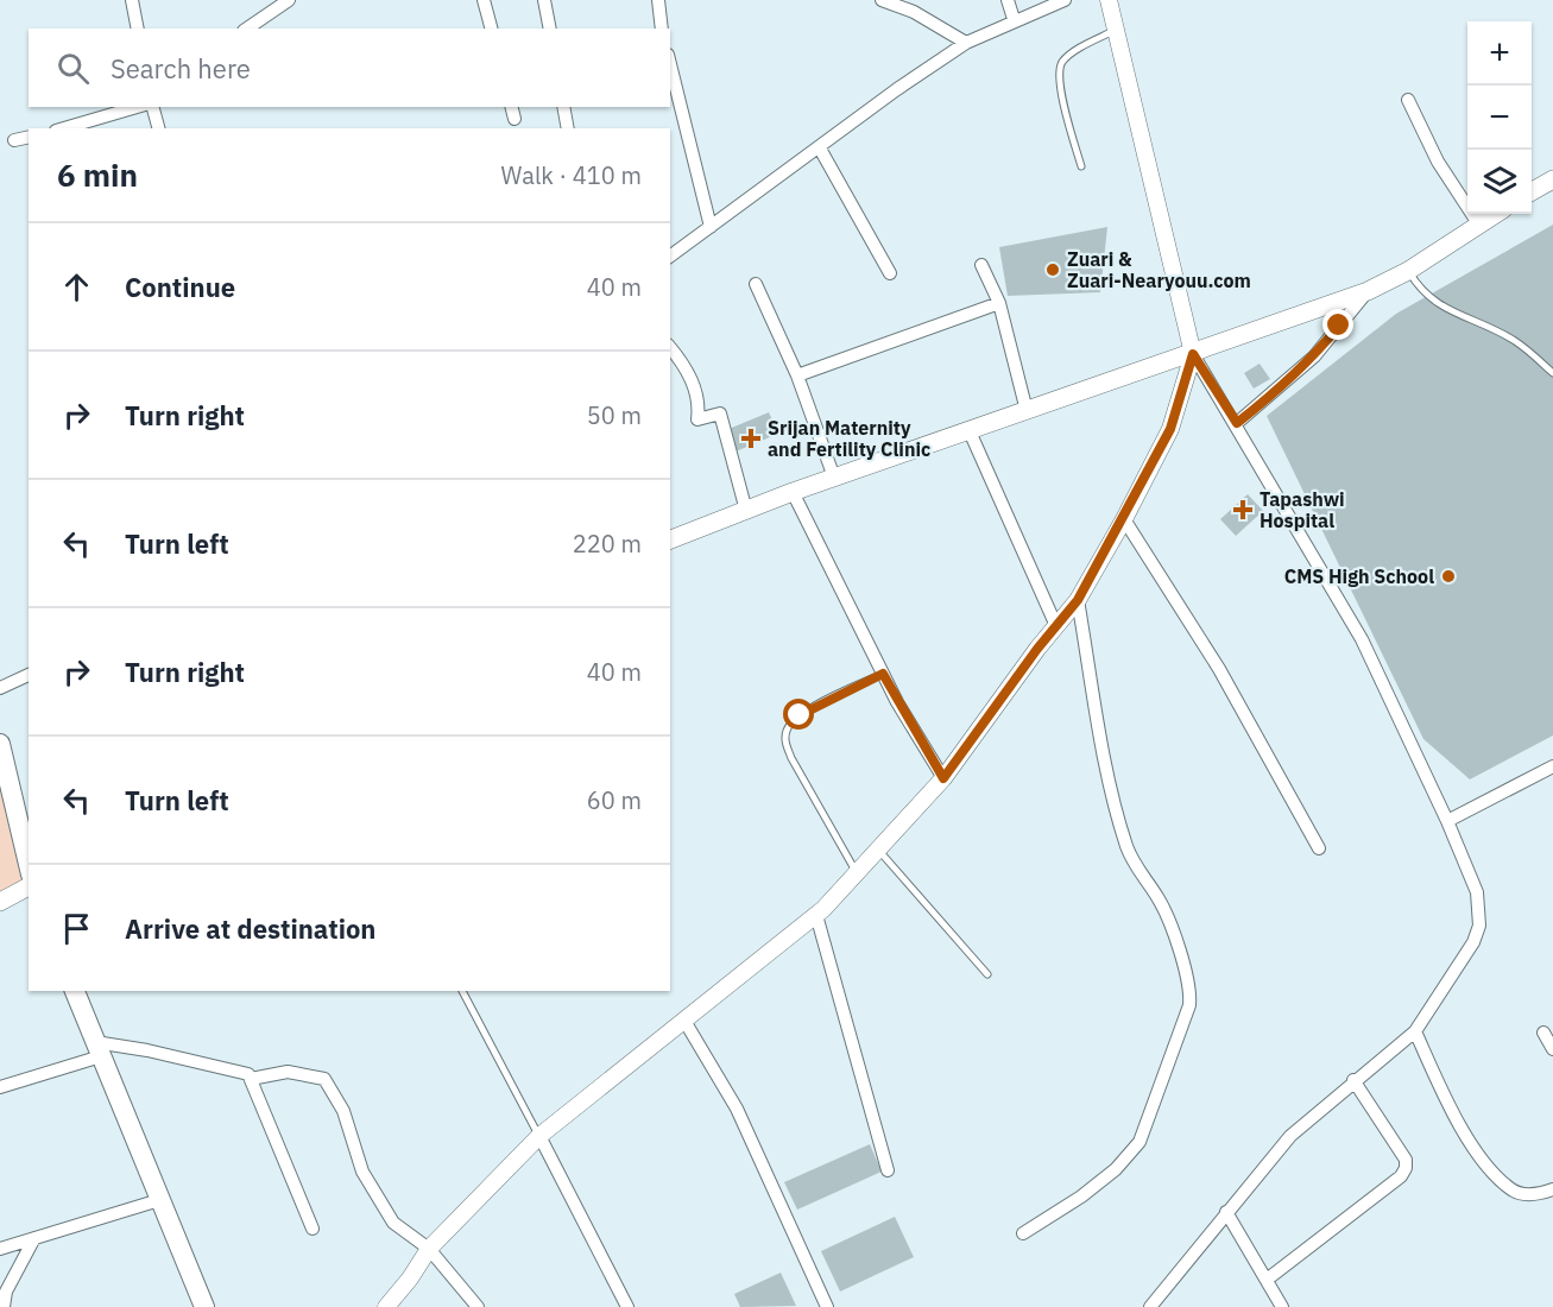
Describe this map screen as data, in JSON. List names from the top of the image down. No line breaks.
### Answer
{"places":{"other":["Zuari & Zuari-Nearyouu.com","CMS High School"],"health":["Srijan Maternity and Fertility Clinic","Tapashwi Hospital"]},"page":{"map_buttons":["+","−"],"search":"Search here","heading":["6 min","Walk · 410 m"],"list":[["Continue","40 m"],["Turn right","50 m"],["Turn left","220 m"],["Turn right","40 m"],["Turn left","60 m"],"Arrive at destination"]}}
